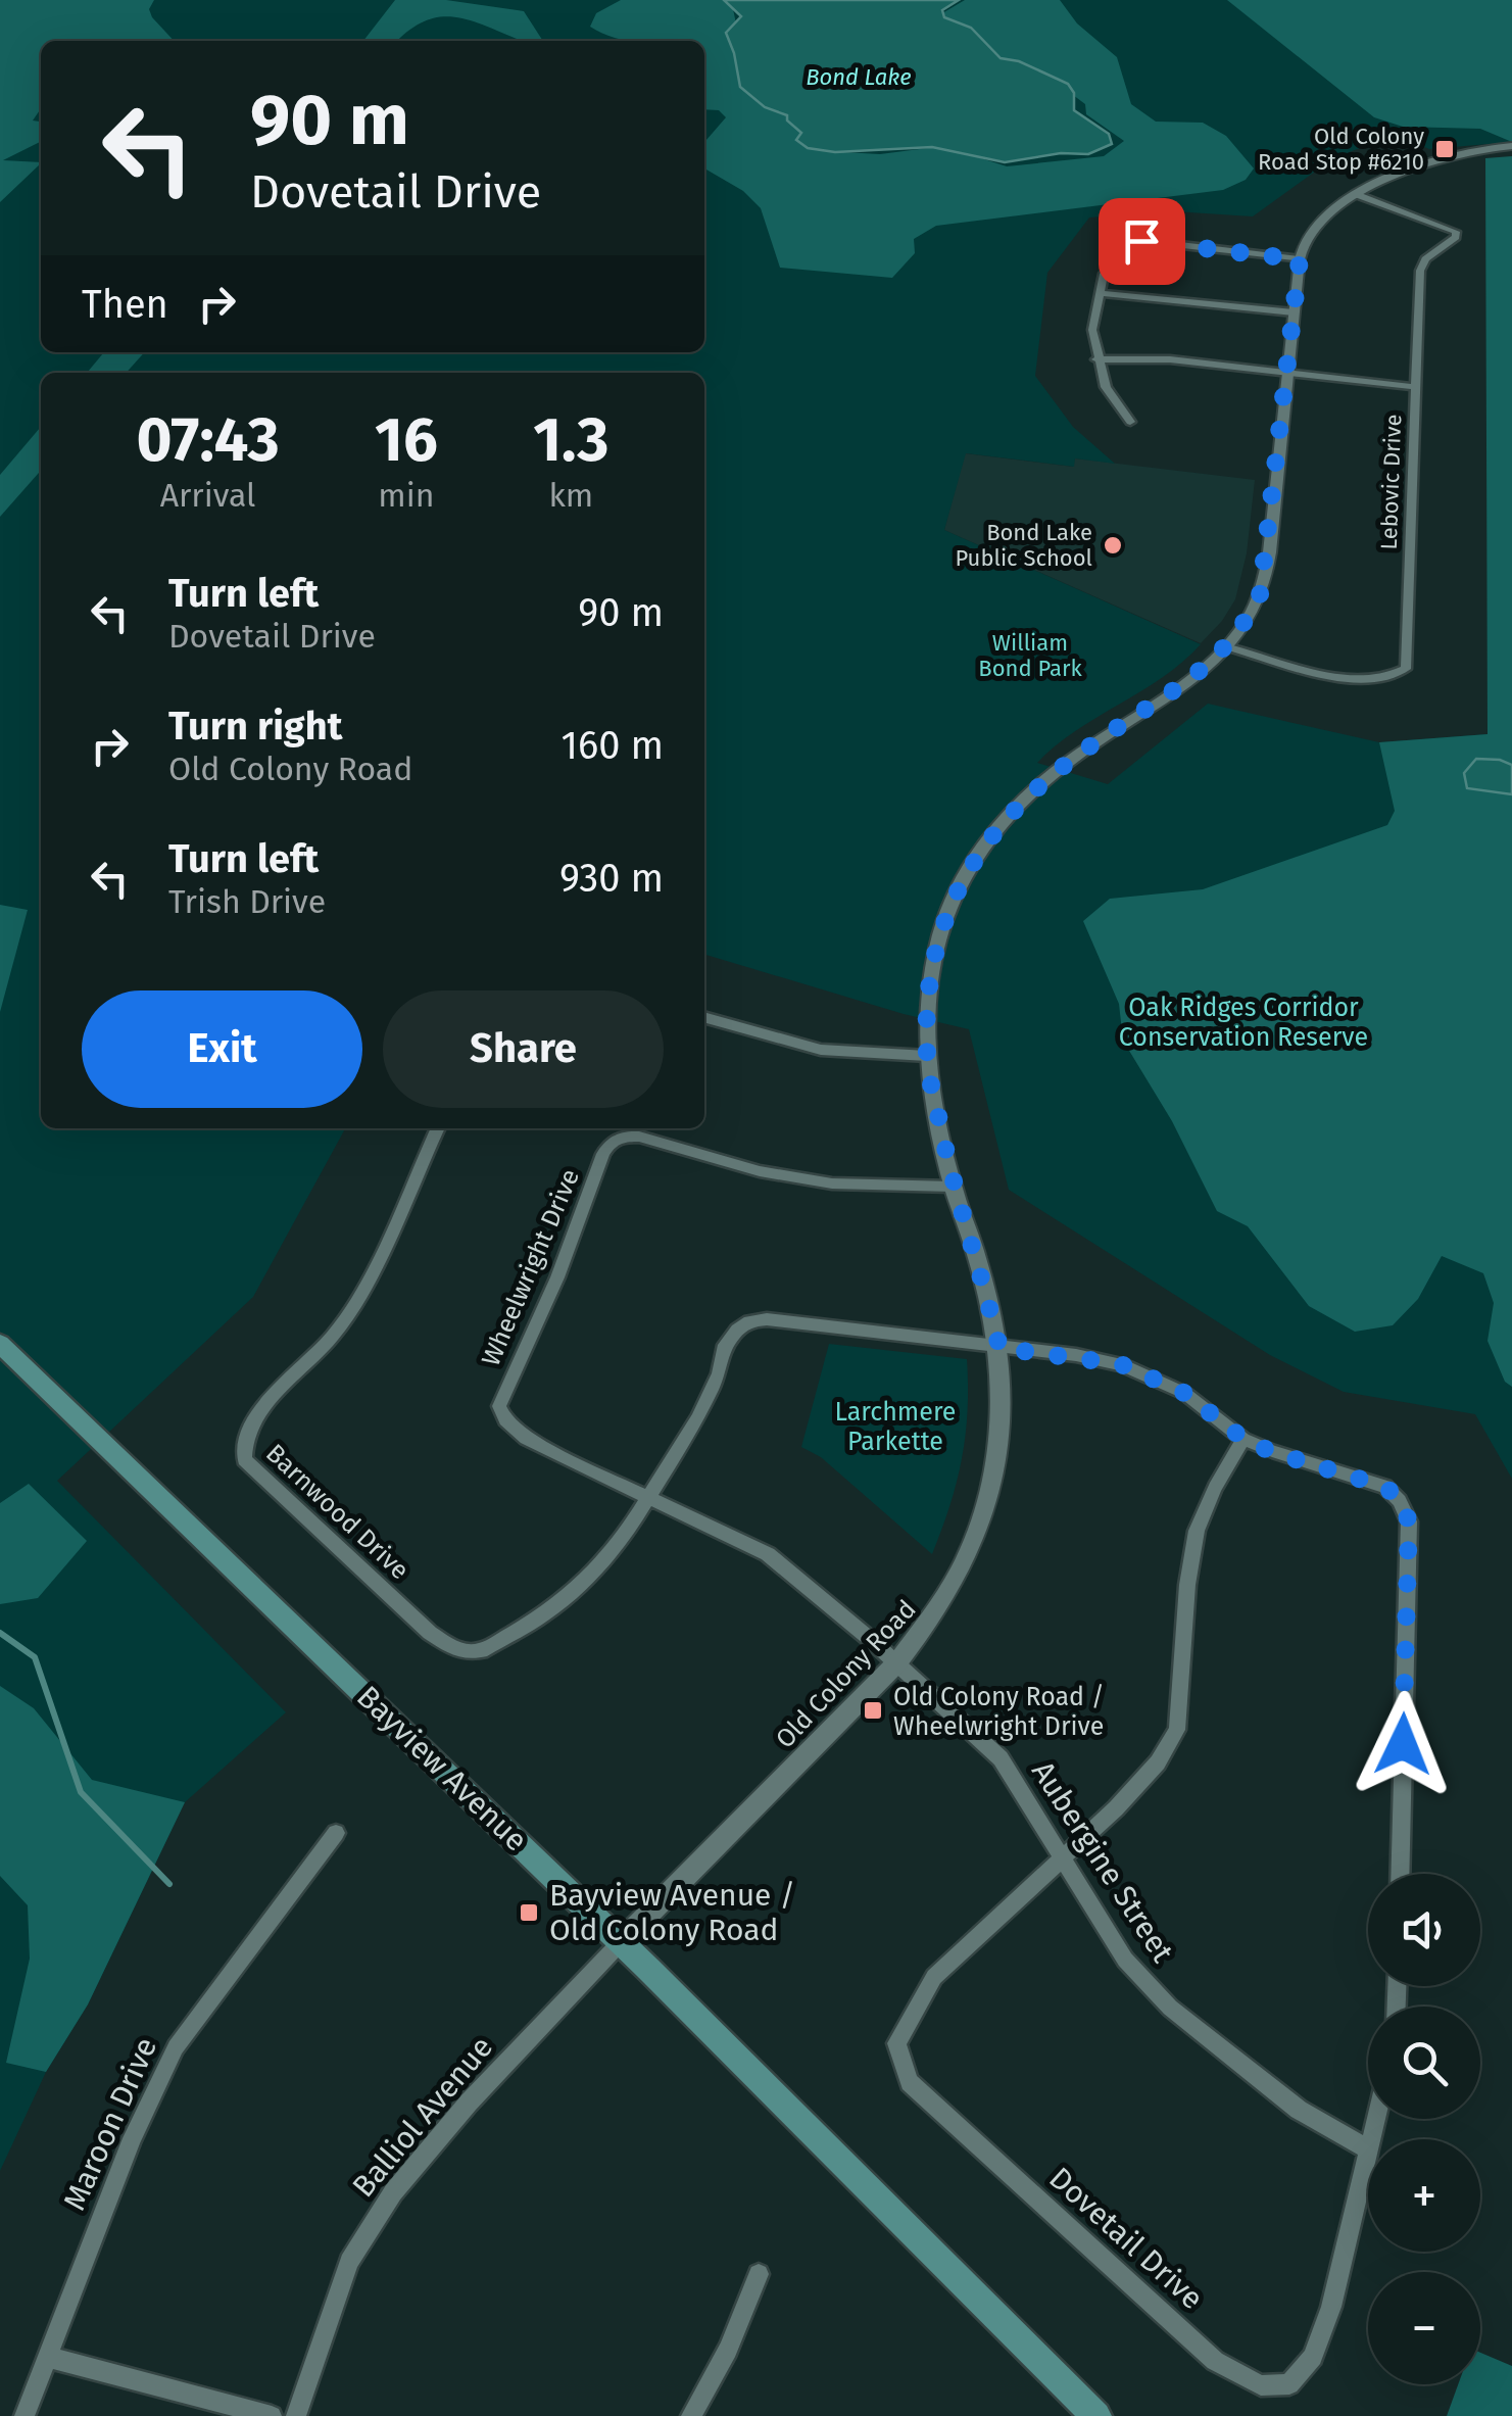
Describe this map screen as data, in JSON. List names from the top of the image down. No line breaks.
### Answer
{"streets":{"main road":["Bayview Avenue"],"street":["Lebovic Drive","Wheelwright Drive","Barnwood Drive","Old Colony Road","Aubergine Street","Balliol Avenue","Maroon Drive","Dovetail Drive"]},"crossings":[["Lebovic Drive","Old Colony Road"],["Wheelwright Drive","Barnwood Drive"],["Wheelwright Drive","Old Colony Road"],["Wheelwright Drive","Aubergine Street"],["Old Colony Road","Bayview Avenue"],["Old Colony Road","Aubergine Street"],["Old Colony Road","Balliol Avenue"],["Bayview Avenue","Balliol Avenue"],["Aubergine Street","Dovetail Drive"]],"water":["Bond Lake"],"parks":["William Bond Park","Oak Ridges Corridor Conservation Reserve","Larchmere Parkette"],"places":{"transit":["Old Colony Road Stop #6210","Old Colony Road / Wheelwright Drive","Bayview Avenue / Old Colony Road"],"other":["Bond Lake Public School"]},"page":{"turn":["90 m","Dovetail Drive"],"then":"Then","eta":["07:43","Arrival","16","min","1.3","km"],"list":[{"name":"Turn left","note":"Dovetail Drive","value":"90 m"},{"name":"Turn right","note":"Old Colony Road","value":"160 m"},{"name":"Turn left","note":"Trish Drive","value":"930 m"}],"buttons":["Exit","Share"],"map_buttons":["+","−"]}}
